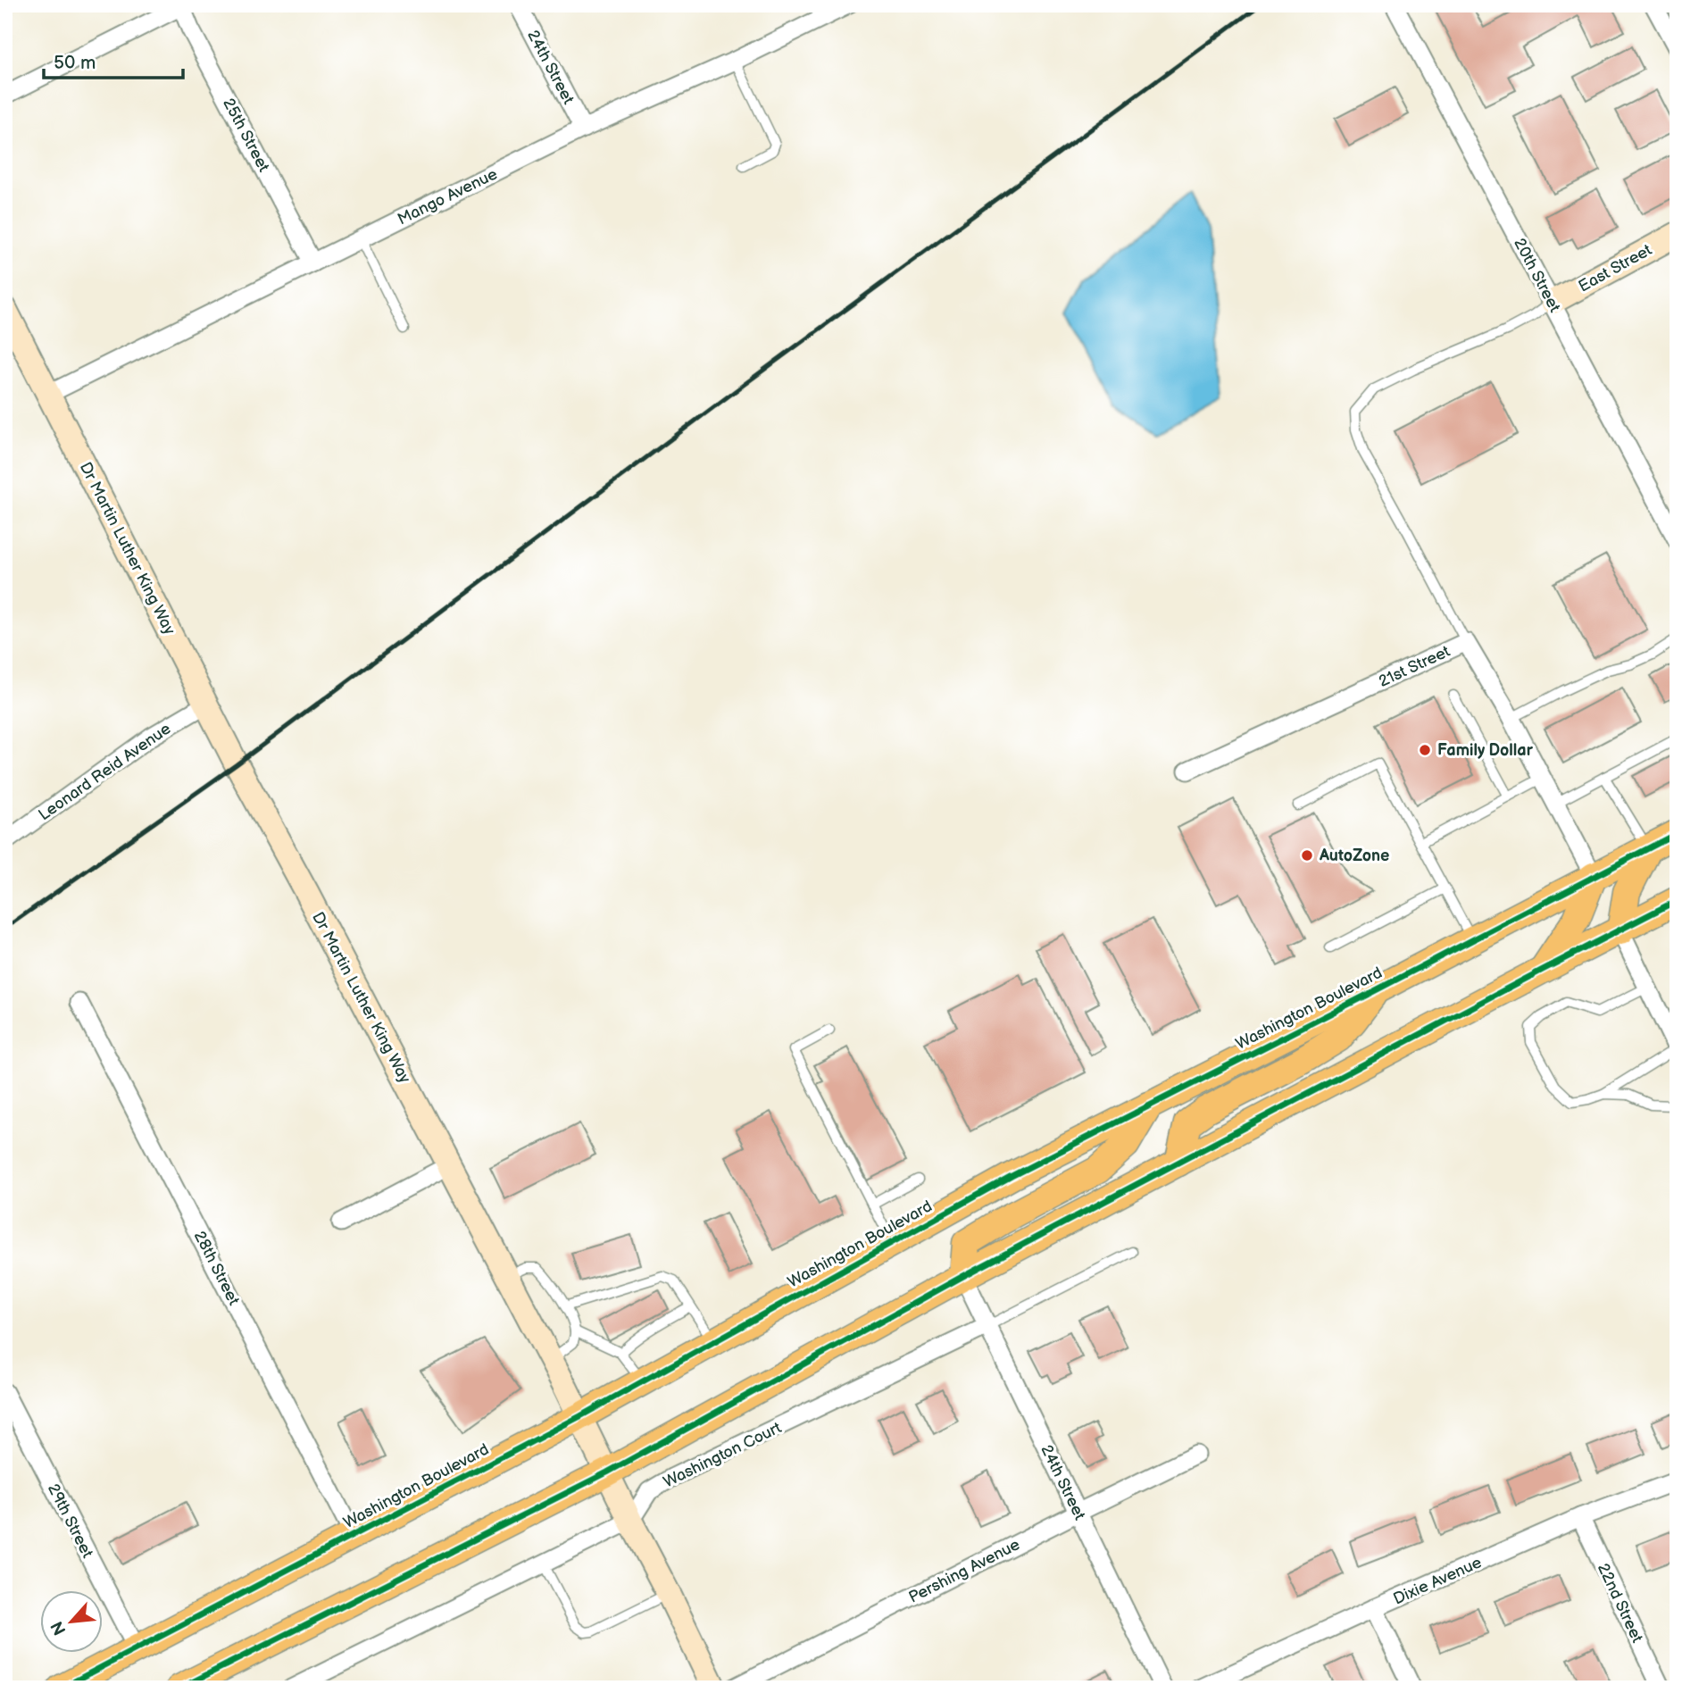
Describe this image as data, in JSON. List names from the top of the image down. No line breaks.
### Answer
{"streets":{"main road":["Washington Boulevard"],"street":["24th Street","25th Street","Mango Avenue","East Street","20th Street","Dr Martin Luther King Way","21st Street","Leonard Reid Avenue","28th Street","Washington Court","29th Street","Pershing Avenue","Dixie Avenue","22nd Street"]},"crossings":[["24th Street","Mango Avenue"],["24th Street","Washington Court"],["24th Street","Pershing Avenue"],["25th Street","Mango Avenue"],["Mango Avenue","Dr Martin Luther King Way"],["East Street","20th Street"],["Dr Martin Luther King Way","Leonard Reid Avenue"],["Dr Martin Luther King Way","Washington Boulevard"],["Dr Martin Luther King Way","Washington Court"],["21st Street","Washington Boulevard"],["Washington Boulevard","28th Street"],["Washington Boulevard","29th Street"],["Dixie Avenue","22nd Street"]],"places":["Family Dollar","AutoZone"],"scale_bar":"50 m","north":"bottom left"}
